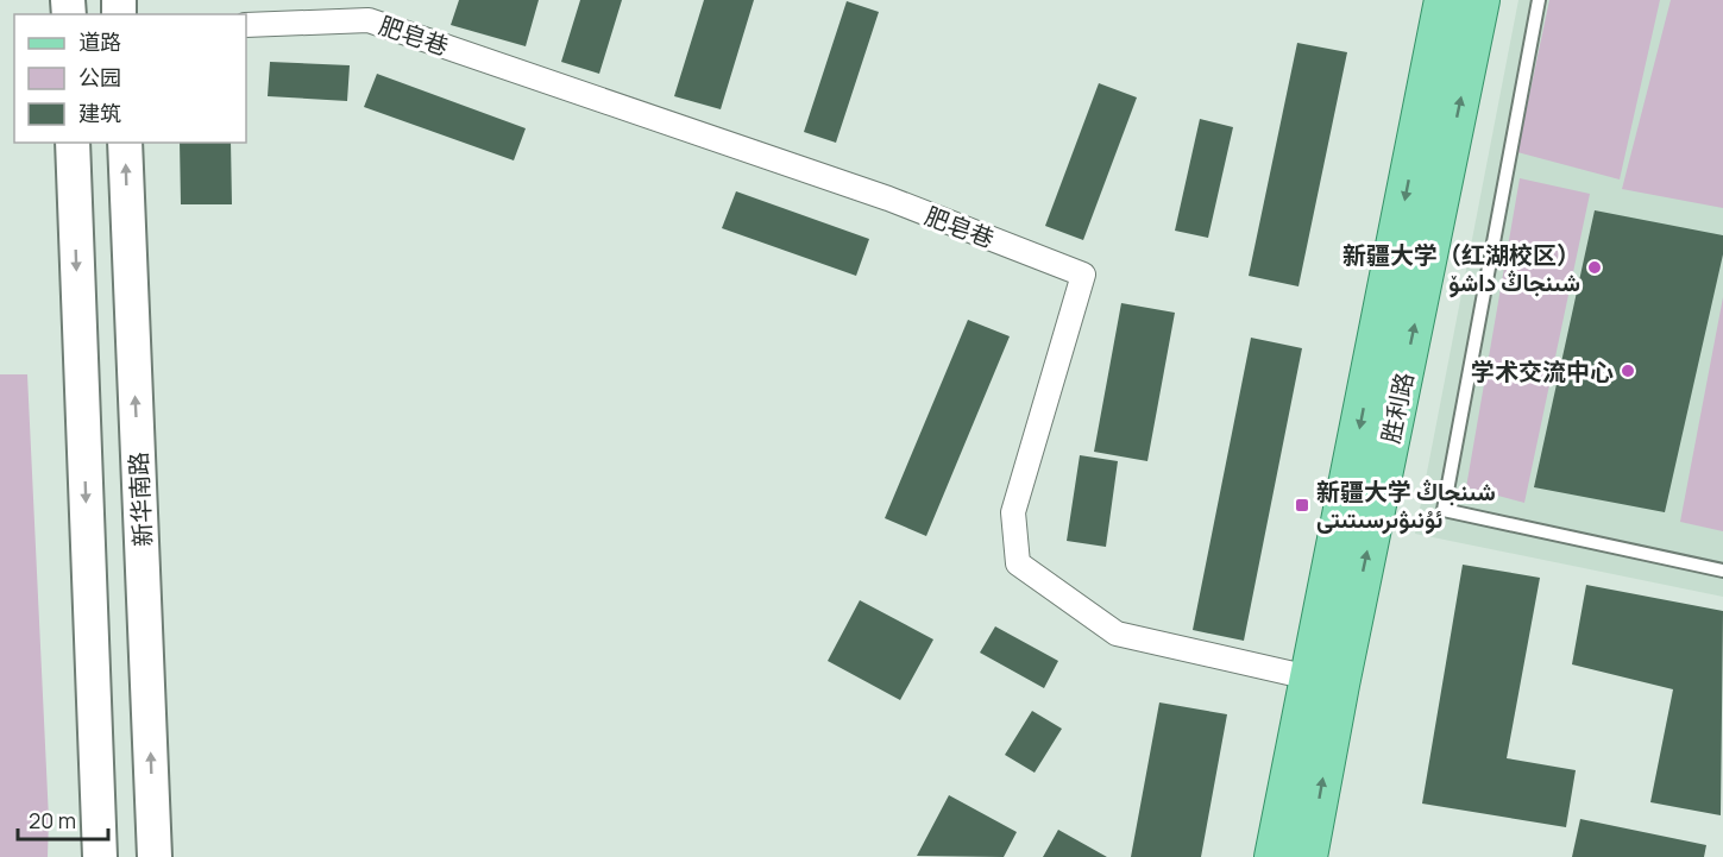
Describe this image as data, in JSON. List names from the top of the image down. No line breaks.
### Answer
{"streets":{"main road":["胜利路","新华南路"],"street":["肥皂巷"]},"crossings":[["肥皂巷","胜利路"]],"places":{"other":["新疆大学（红湖校区） شىنجاڭ داشۆ","学术交流中心"],"transit":["新疆大学 شىنجاڭ ئۇنىۋىرسىتىتى"]},"legend":["道路","公园","建筑"],"scale_bar":"20 m"}
